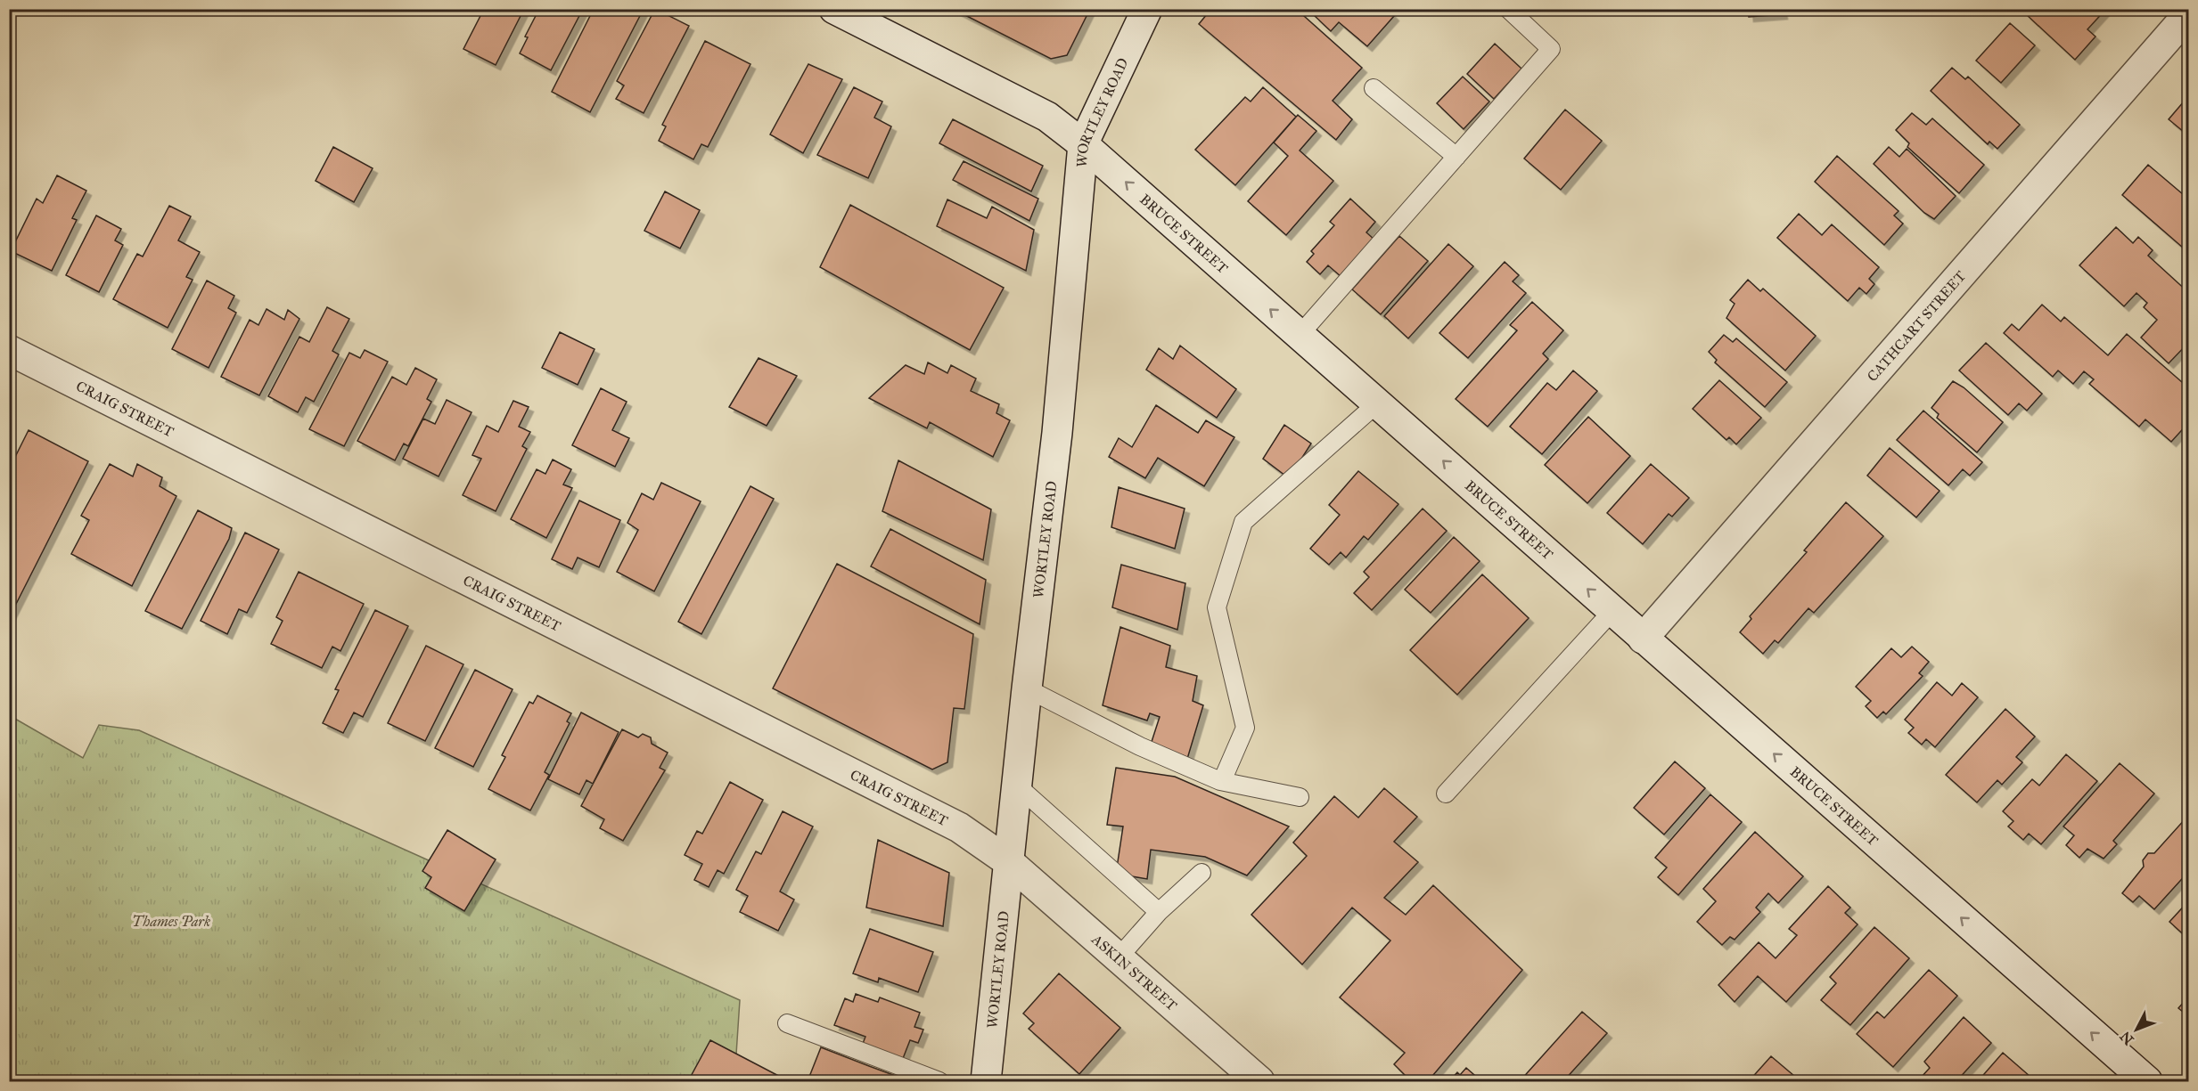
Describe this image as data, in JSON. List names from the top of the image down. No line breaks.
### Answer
{"streets":{"street":["WORTLEY ROAD","BRUCE STREET","CATHCART STREET","CRAIG STREET","ASKIN STREET"]},"crossings":[["WORTLEY ROAD","BRUCE STREET"],["WORTLEY ROAD","CRAIG STREET"],["WORTLEY ROAD","ASKIN STREET"],["BRUCE STREET","CATHCART STREET"],["CRAIG STREET","ASKIN STREET"]],"one_way":["BRUCE STREET"],"parks":["Thames Park"],"north":"bottom left"}
